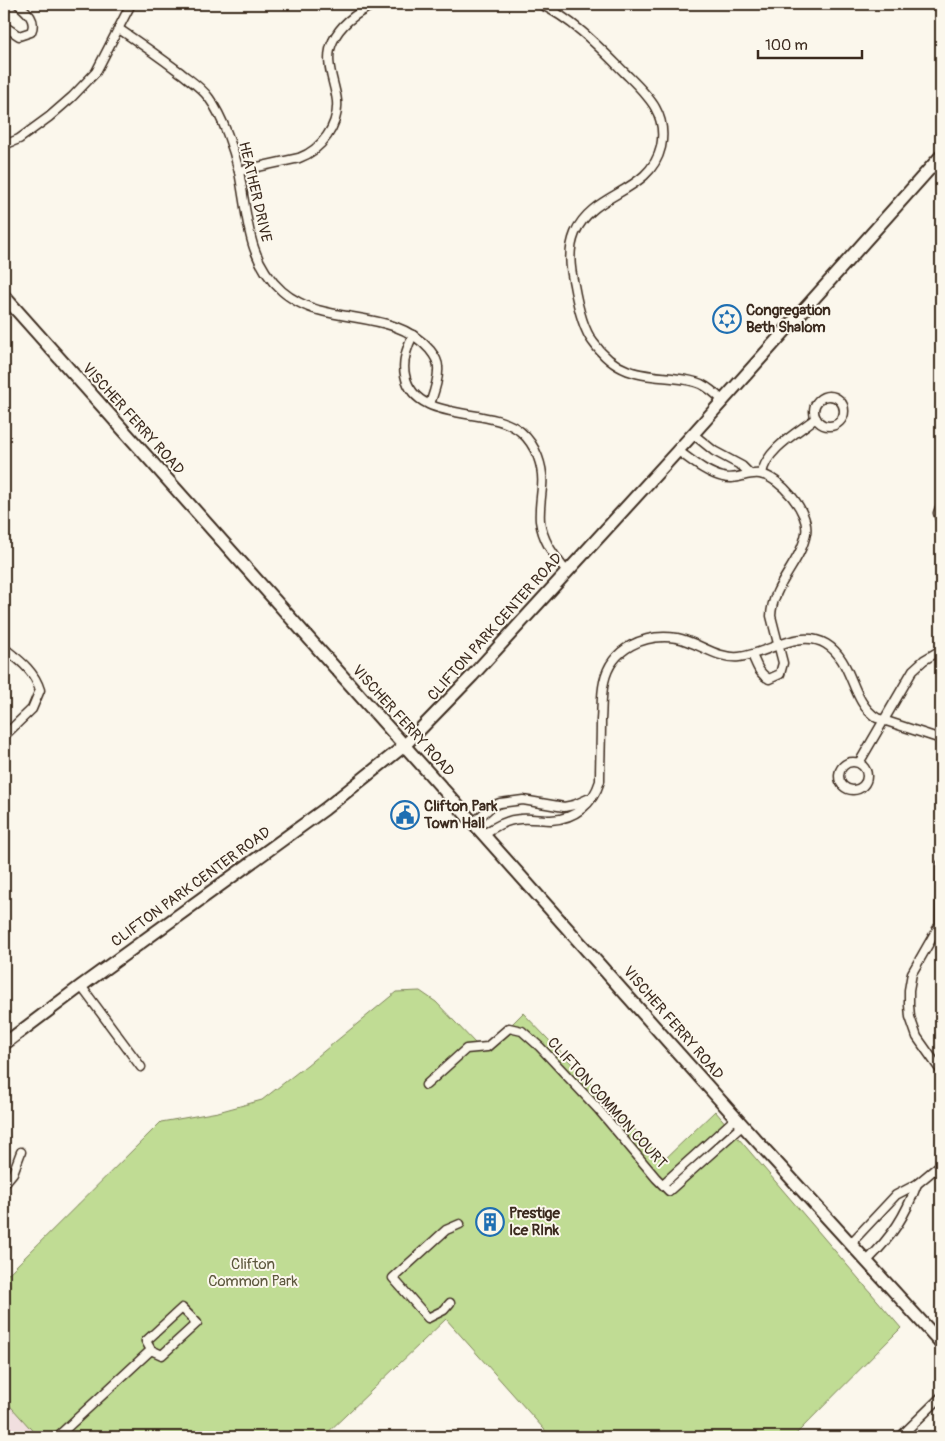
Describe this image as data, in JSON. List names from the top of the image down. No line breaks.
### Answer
{"streets":{"street":["HEATHER DRIVE","VISCHER FERRY ROAD","CLIFTON PARK CENTER ROAD","CLIFTON COMMON COURT"]},"crossings":[["VISCHER FERRY ROAD","CLIFTON PARK CENTER ROAD"],["VISCHER FERRY ROAD","CLIFTON COMMON COURT"]],"parks":["Clifton Common Park"],"places":{"synagogue":["Congregation Beth Shalom"],"public building":["Clifton Park Town Hall"],"building":["Prestige Ice RInk"]},"scale_bar":"100 m"}
